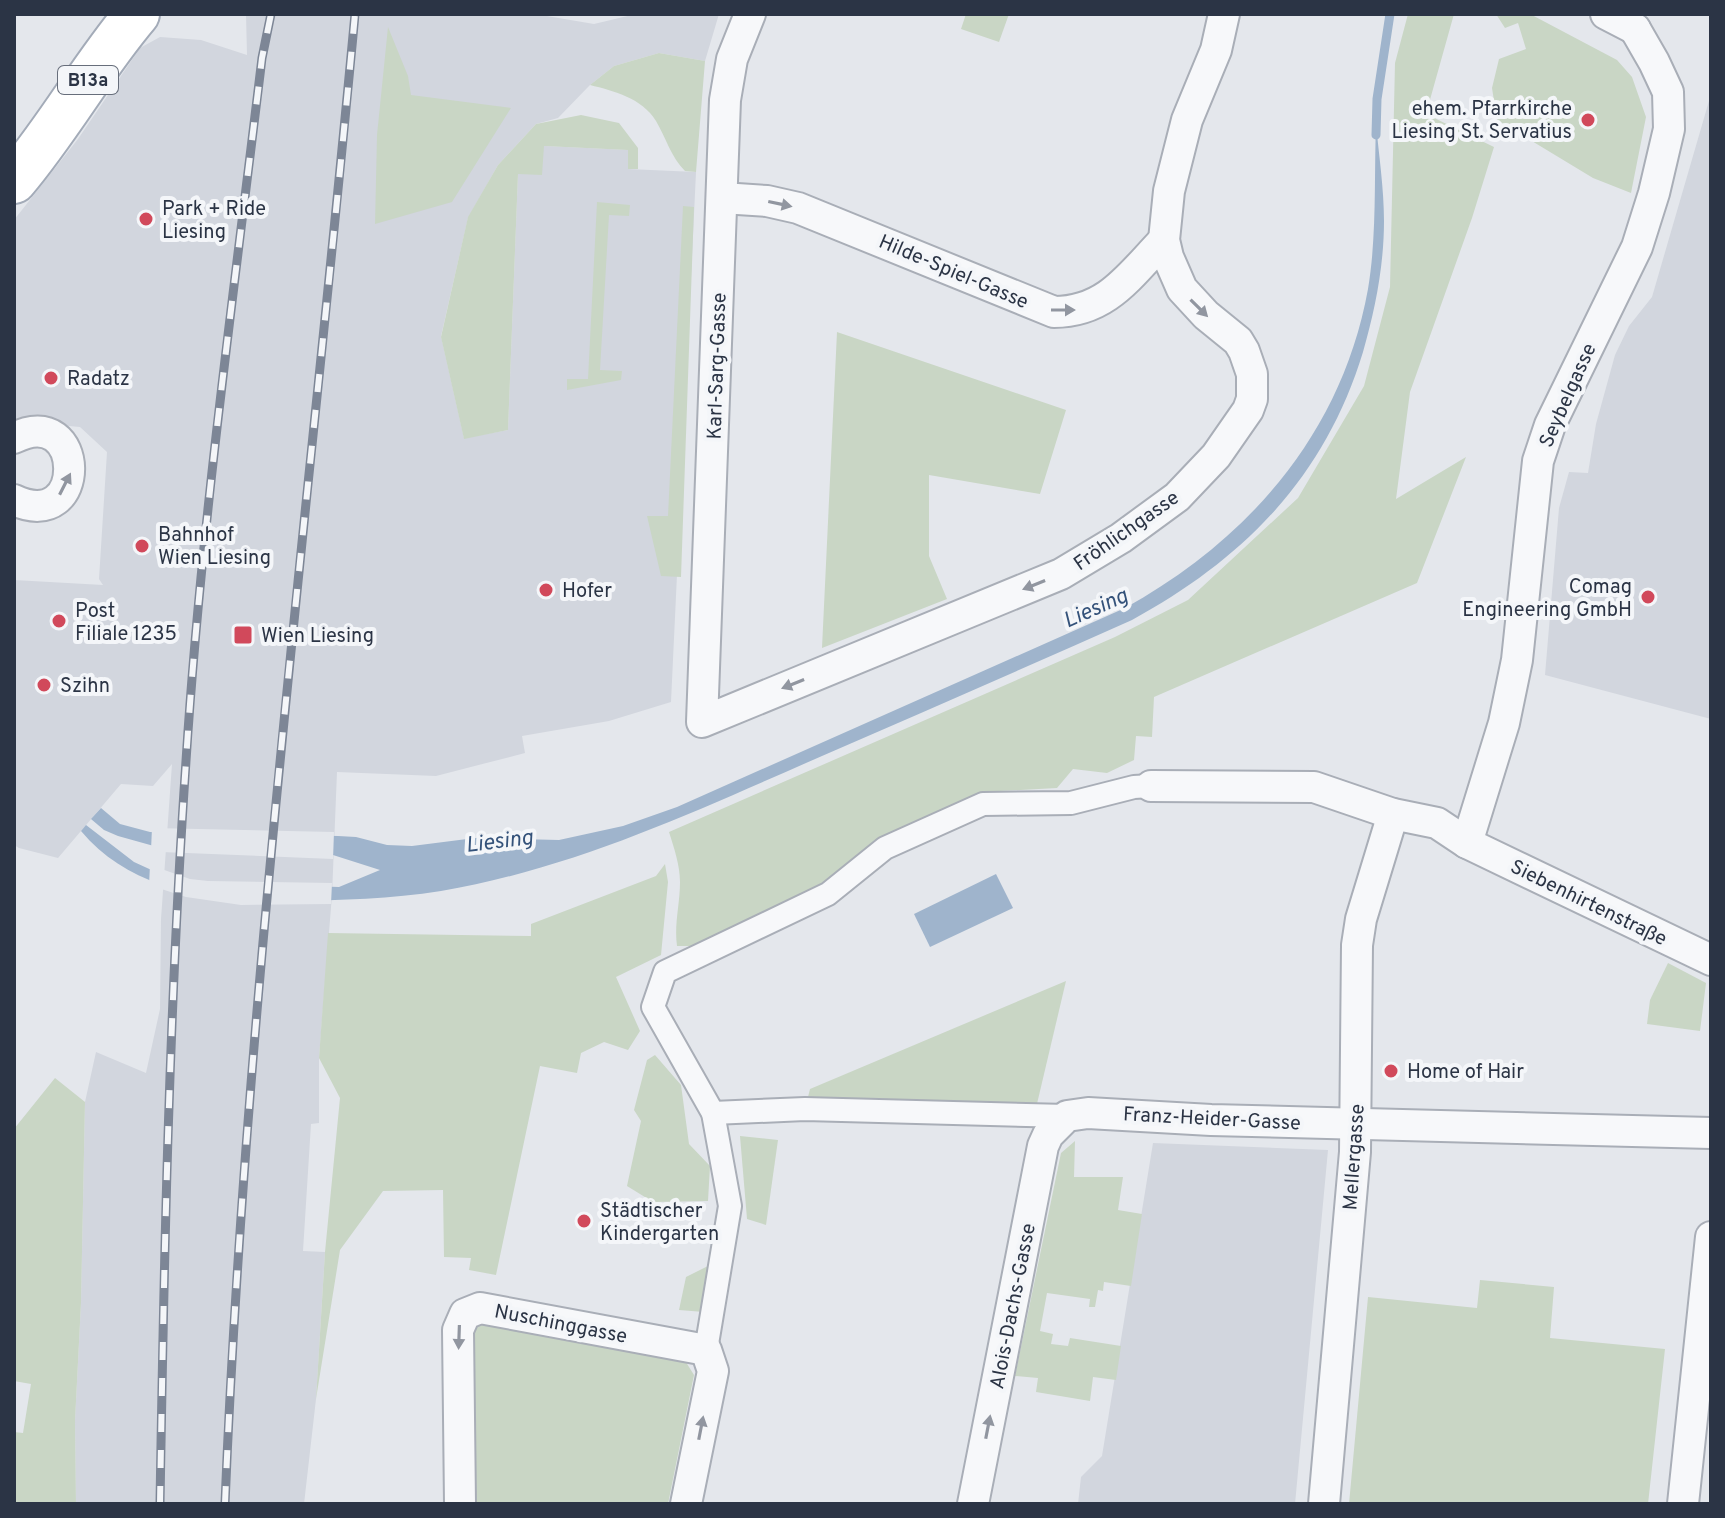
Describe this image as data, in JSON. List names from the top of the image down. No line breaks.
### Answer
{"streets":{"main road":["B13a"],"street":["Hilde-Spiel-Gasse","Karl-Sarg-Gasse","Seybelgasse","Fröhlichgasse","Siebenhirtenstraße","Franz-Heider-Gasse","Mellergasse","Alois-Dachs-Gasse","Nuschinggasse"]},"crossings":[["Hilde-Spiel-Gasse","Karl-Sarg-Gasse"],["Hilde-Spiel-Gasse","Fröhlichgasse"],["Karl-Sarg-Gasse","Fröhlichgasse"],["Seybelgasse","Siebenhirtenstraße"],["Siebenhirtenstraße","Mellergasse"],["Franz-Heider-Gasse","Mellergasse"],["Franz-Heider-Gasse","Alois-Dachs-Gasse"]],"one_way":["Hilde-Spiel-Gasse","Alois-Dachs-Gasse"],"water":["Liesing"],"places":{"other":["ehem. Pfarrkirche Liesing St. Servatius","Park + Ride Liesing","Radatz","Bahnhof Wien Liesing","Hofer","Comag Engineering GmbH","Post Filiale 1235","Szihn","Home of Hair","Städtischer Kindergarten"],"transit":["Wien Liesing"]}}
